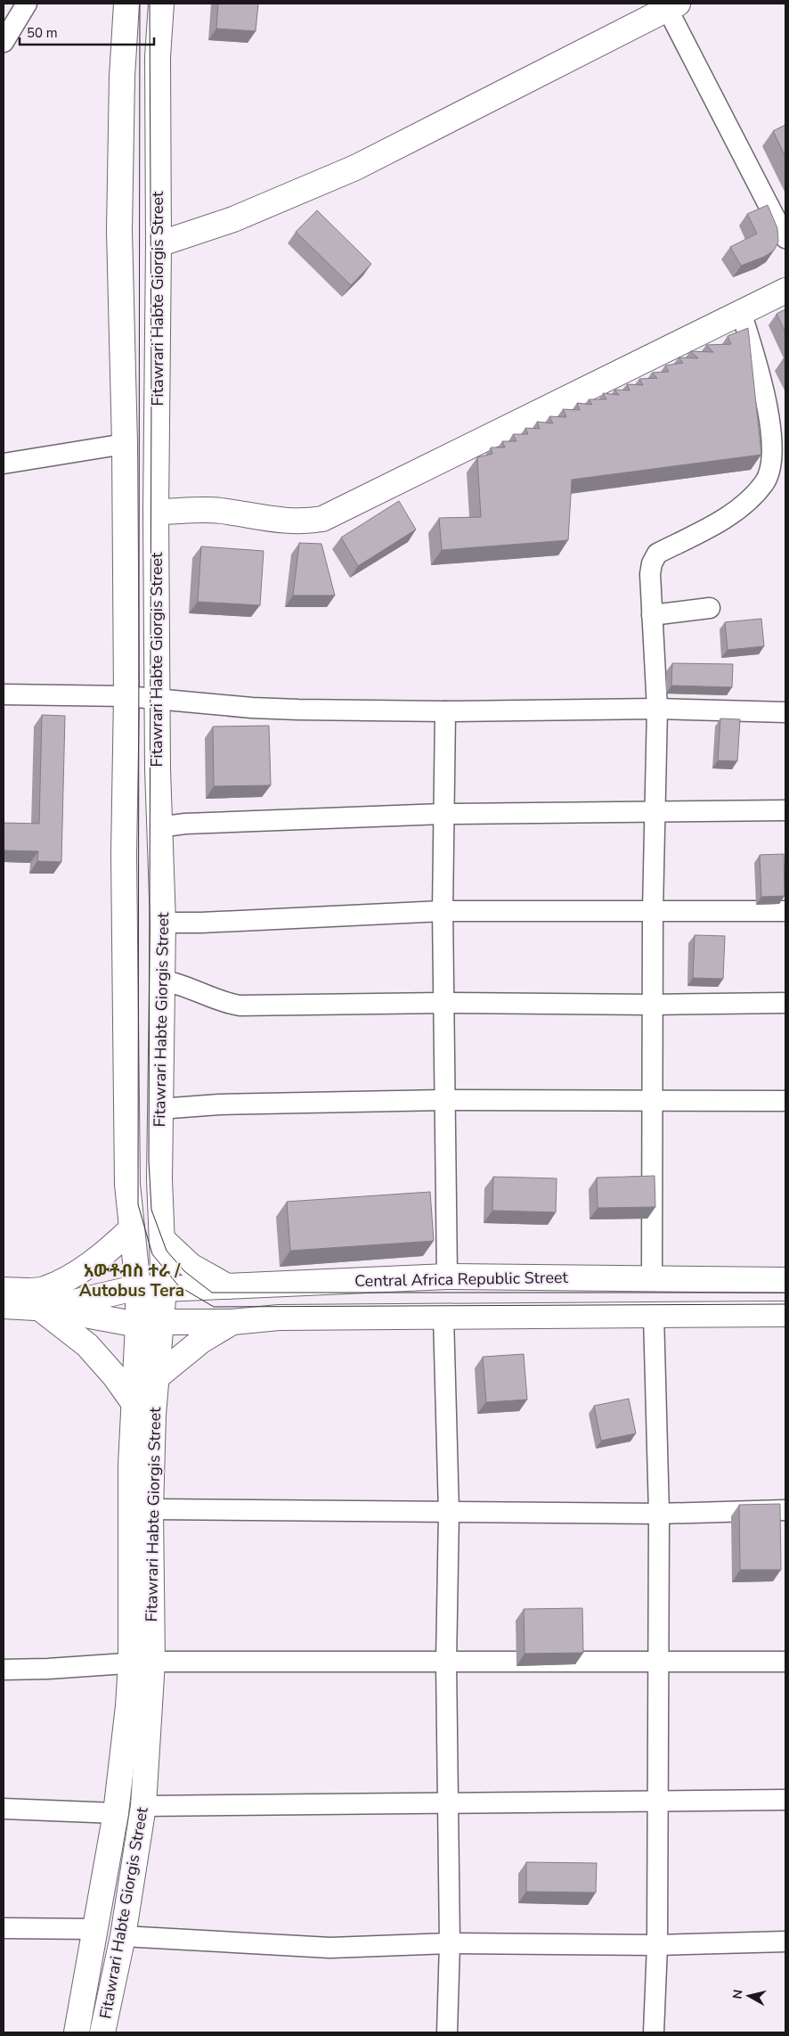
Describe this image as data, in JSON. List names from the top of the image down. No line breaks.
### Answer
{"streets":{"main road":["Fitawrari Habte Giorgis Street","Central Africa Republic Street"]},"crossings":[["Fitawrari Habte Giorgis Street","Central Africa Republic Street"]],"districts":["አውቶብስ ተራ / Autobus Tera"],"scale_bar":"50 m","north":"left"}
